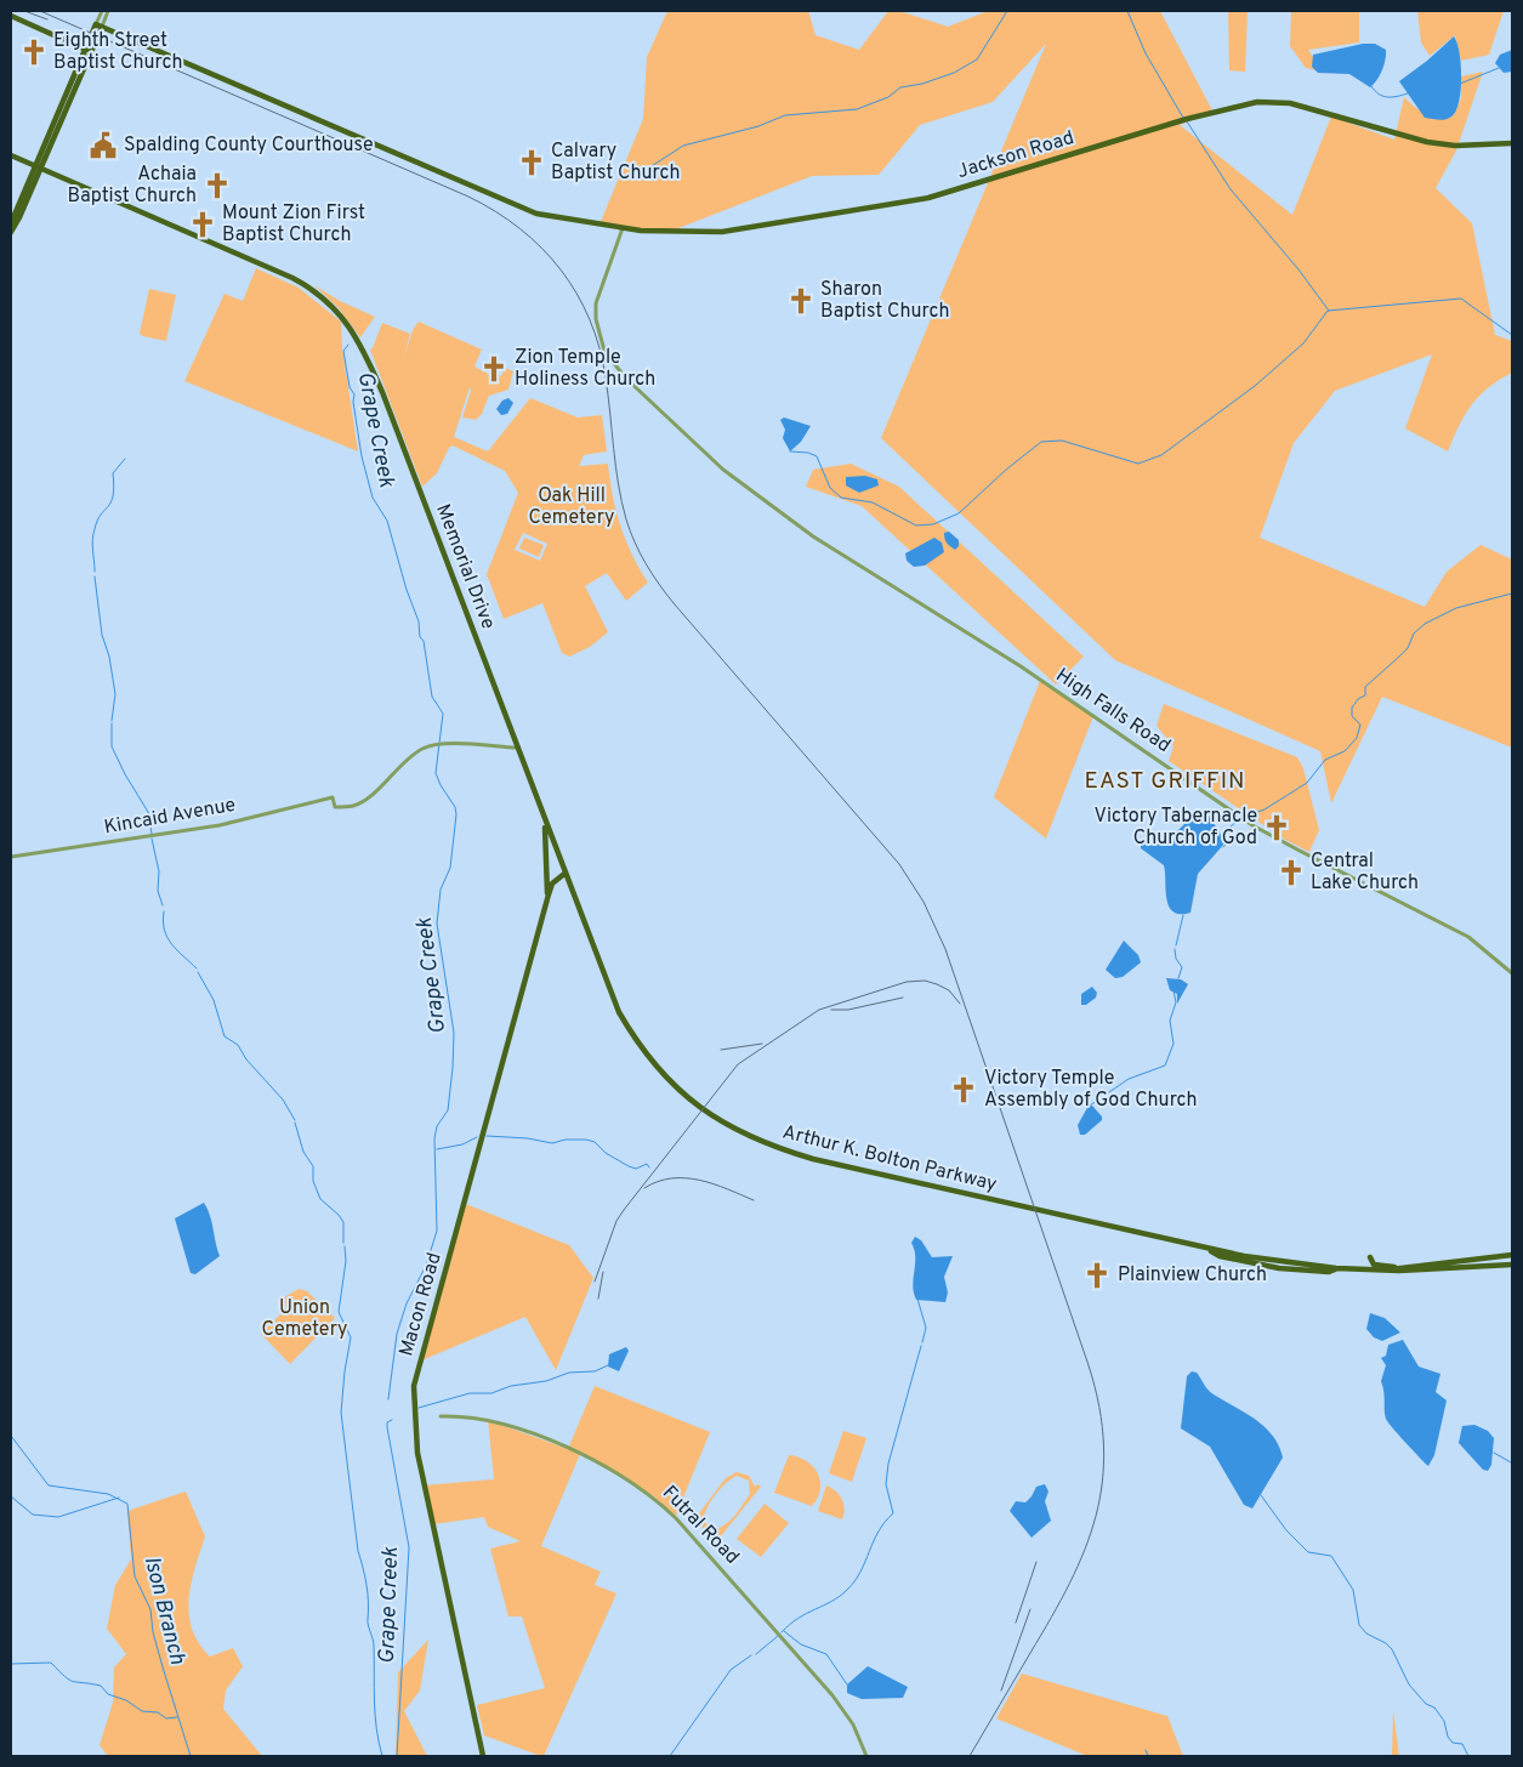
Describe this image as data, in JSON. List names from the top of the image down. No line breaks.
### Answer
{"streets":{"main road":["Jackson Road","Memorial Drive","Arthur K. Bolton Parkway","Macon Road"],"street":["High Falls Road","Kincaid Avenue","Futral Road"]},"crossings":[["Jackson Road","High Falls Road"],["Memorial Drive","Kincaid Avenue"],["Memorial Drive","Arthur K. Bolton Parkway"]],"districts":["EAST GRIFFIN"],"water":["Grape Creek","Ison Branch"],"parks":["Oak Hill Cemetery","Union Cemetery"],"places":{"church":["Eighth Street Baptist Church","Calvary Baptist Church","Achaia Baptist Church","Mount Zion First Baptist Church","Sharon Baptist Church","Zion Temple Holiness Church","Victory Tabernacle Church of God","Central Lake Church","Victory Temple Assembly of God Church","Plainview Church"],"public building":["Spalding County Courthouse"]}}
